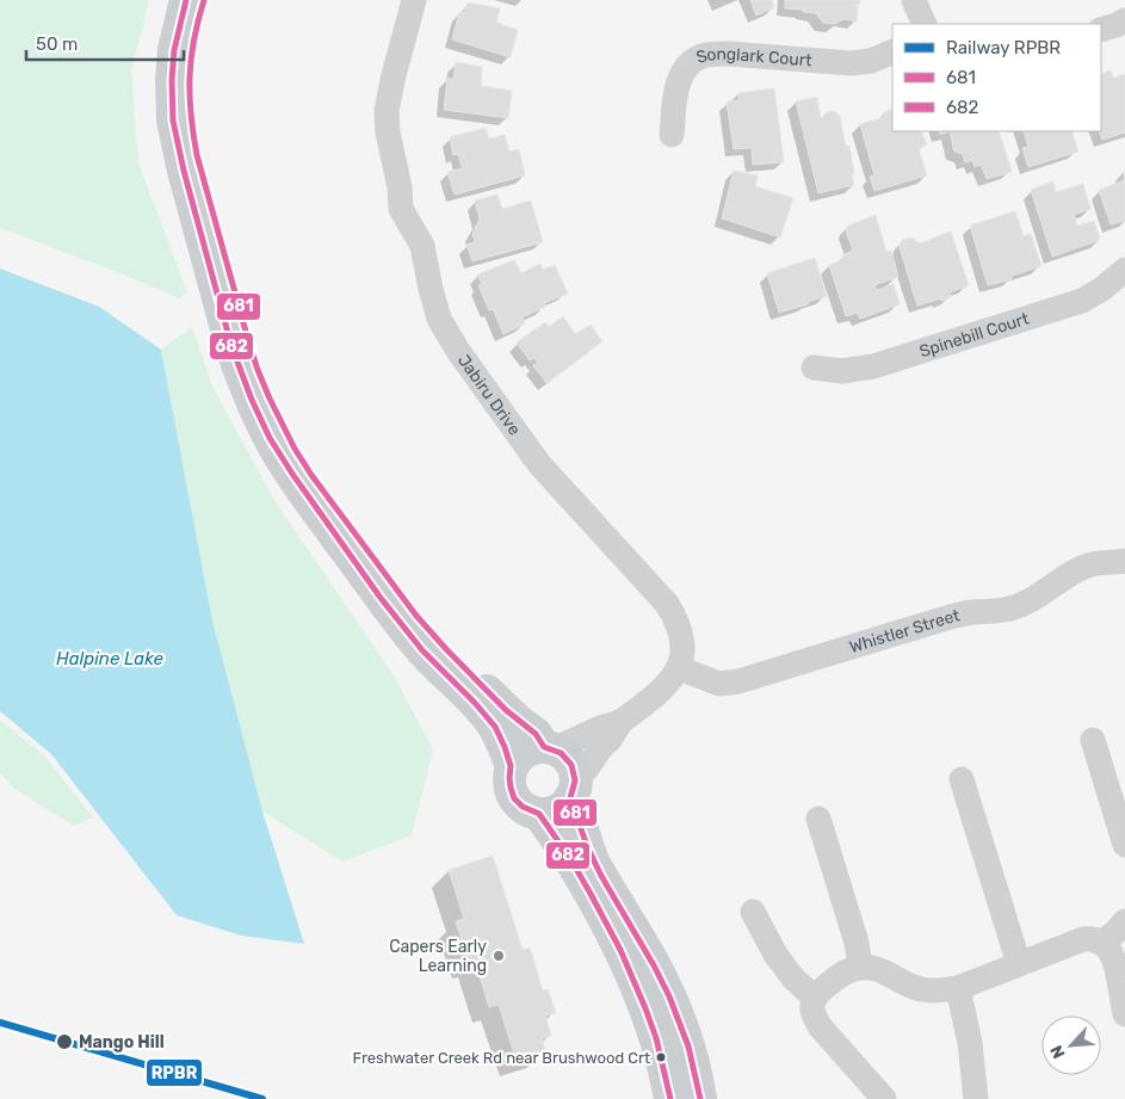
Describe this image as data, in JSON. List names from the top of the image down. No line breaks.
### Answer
{"streets":{"street":["Songlark Court","Spinebill Court","Jabiru Drive","Whistler Street"]},"crossings":[["Jabiru Drive","Whistler Street"]],"water":["Halpine Lake"],"places":["Capers Early Learning","Mango Hill","Freshwater Creek Rd near Brushwood Crt"],"lines":["transit line 681","transit line 682","rail line RPBR"],"legend":["Railway RPBR","681","682"],"scale_bar":"50 m","north":"bottom left"}
